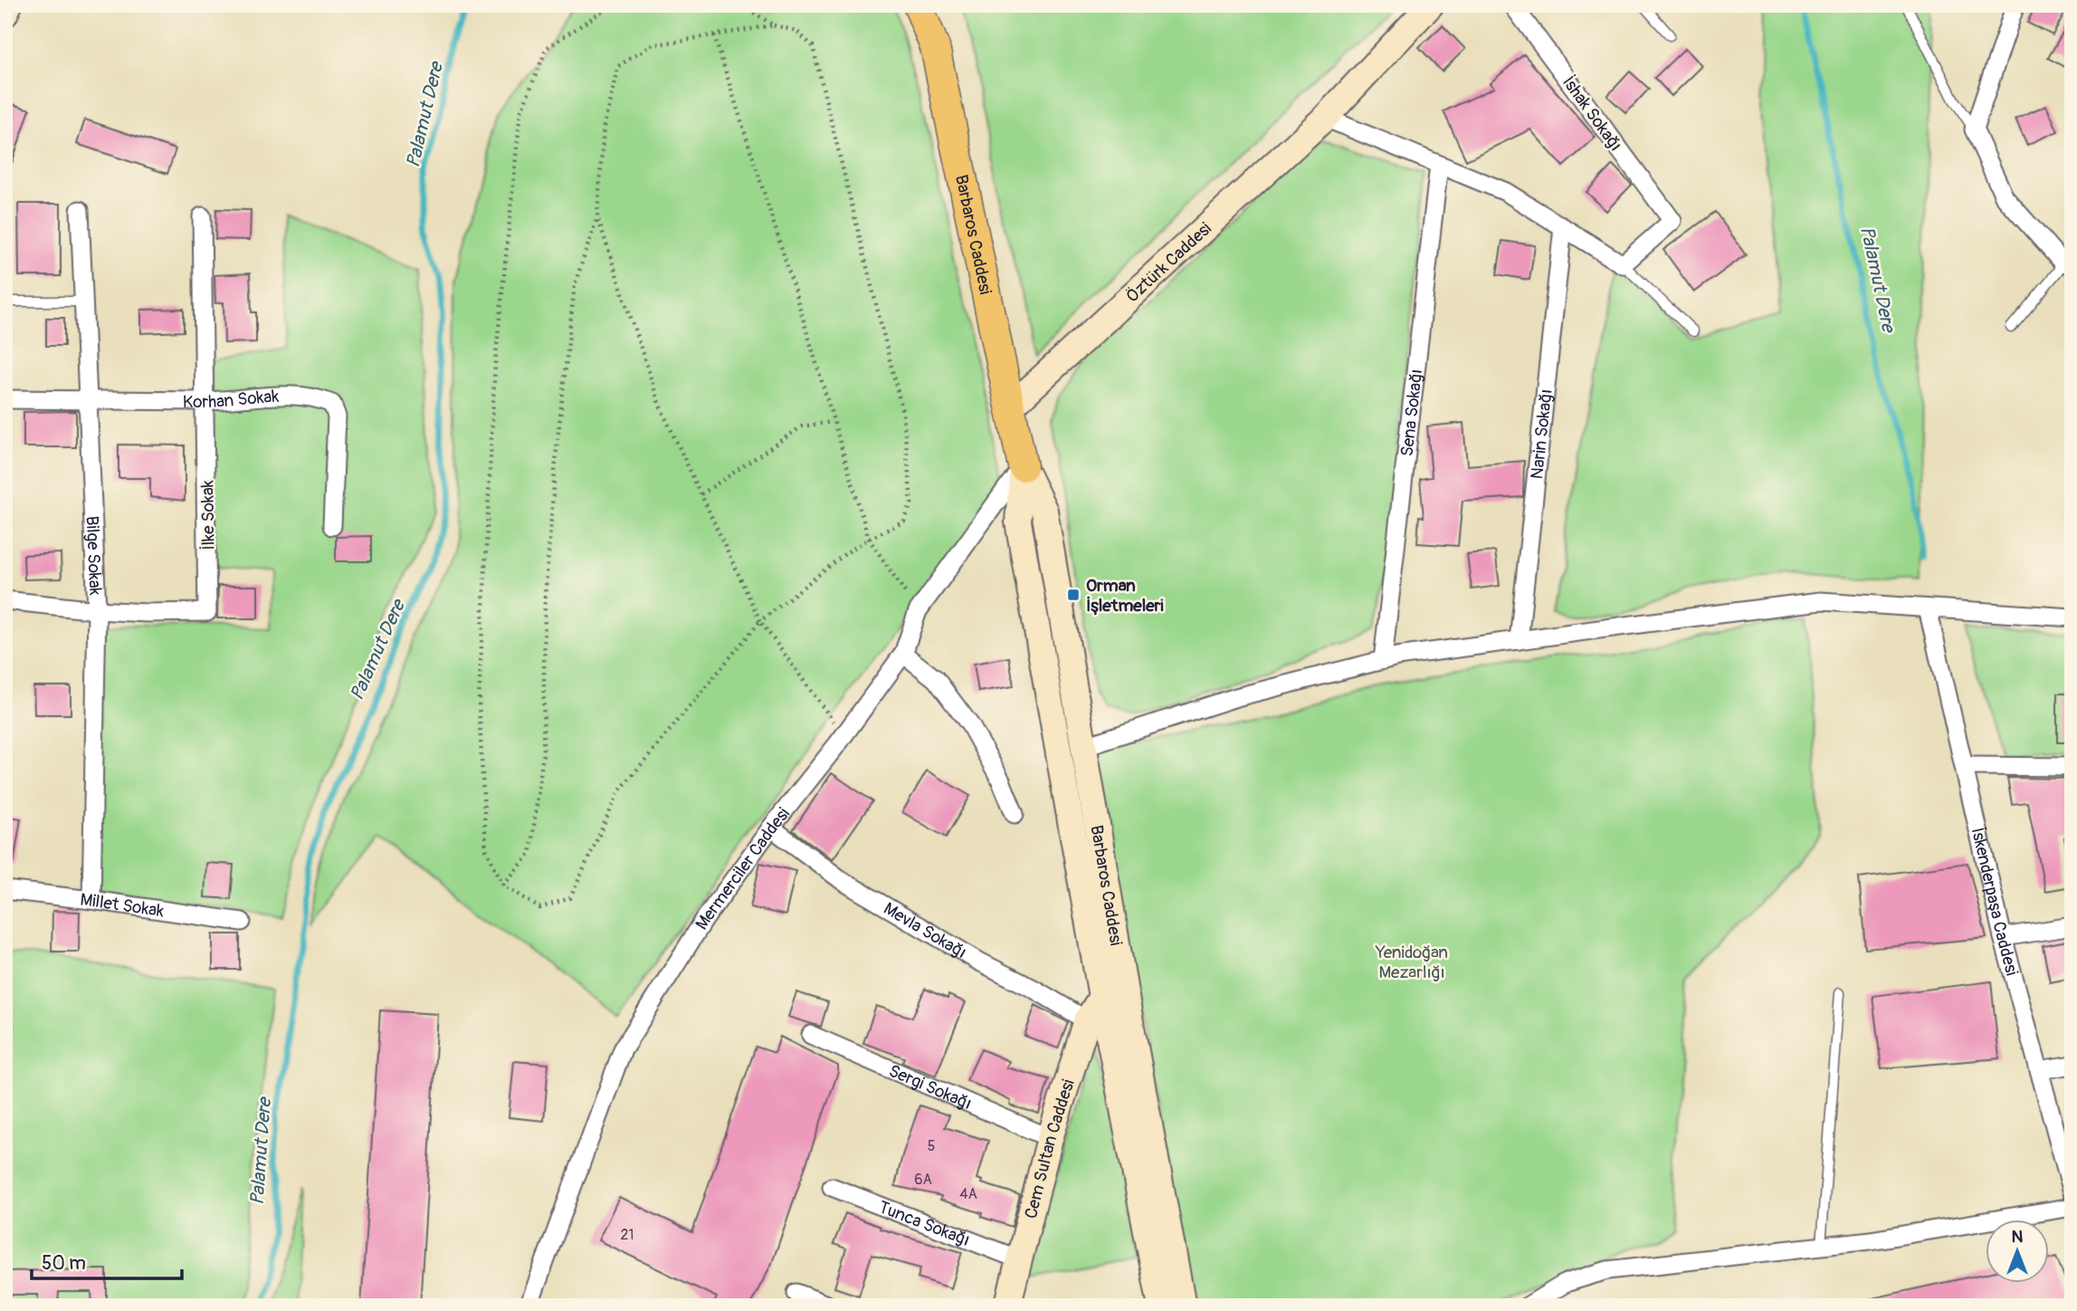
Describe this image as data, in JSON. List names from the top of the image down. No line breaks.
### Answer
{"streets":{"main road":["Barbaros Caddesi","Öztürk Caddesi","Cem Sultan Caddesi"],"street":["İshak Sokağı","Korhan Sokak","Sena Sokağı","Narin Sokağı","İlke Sokak","Bilge Sokak","Mermerciler Caddesi","İskenderpaşa Caddesi","Millet Sokak","Mevla Sokağı","Sergi Sokağı","Tunca Sokağı"]},"crossings":[["Barbaros Caddesi","Öztürk Caddesi"],["Barbaros Caddesi","Mermerciler Caddesi"],["Barbaros Caddesi","Cem Sultan Caddesi"],["Korhan Sokak","İlke Sokak"],["Korhan Sokak","Bilge Sokak"],["İlke Sokak","Bilge Sokak"],["Bilge Sokak","Millet Sokak"],["Mermerciler Caddesi","Mevla Sokağı"],["Mevla Sokağı","Cem Sultan Caddesi"],["Sergi Sokağı","Cem Sultan Caddesi"],["Cem Sultan Caddesi","Tunca Sokağı"]],"water":["Palamut Dere"],"parks":["Yenidoğan Mezarlığı"],"places":{"transit":["Orman İşletmeleri"]},"house_numbers":["5","6A","4A","21"],"scale_bar":"50 m","north":"top"}
